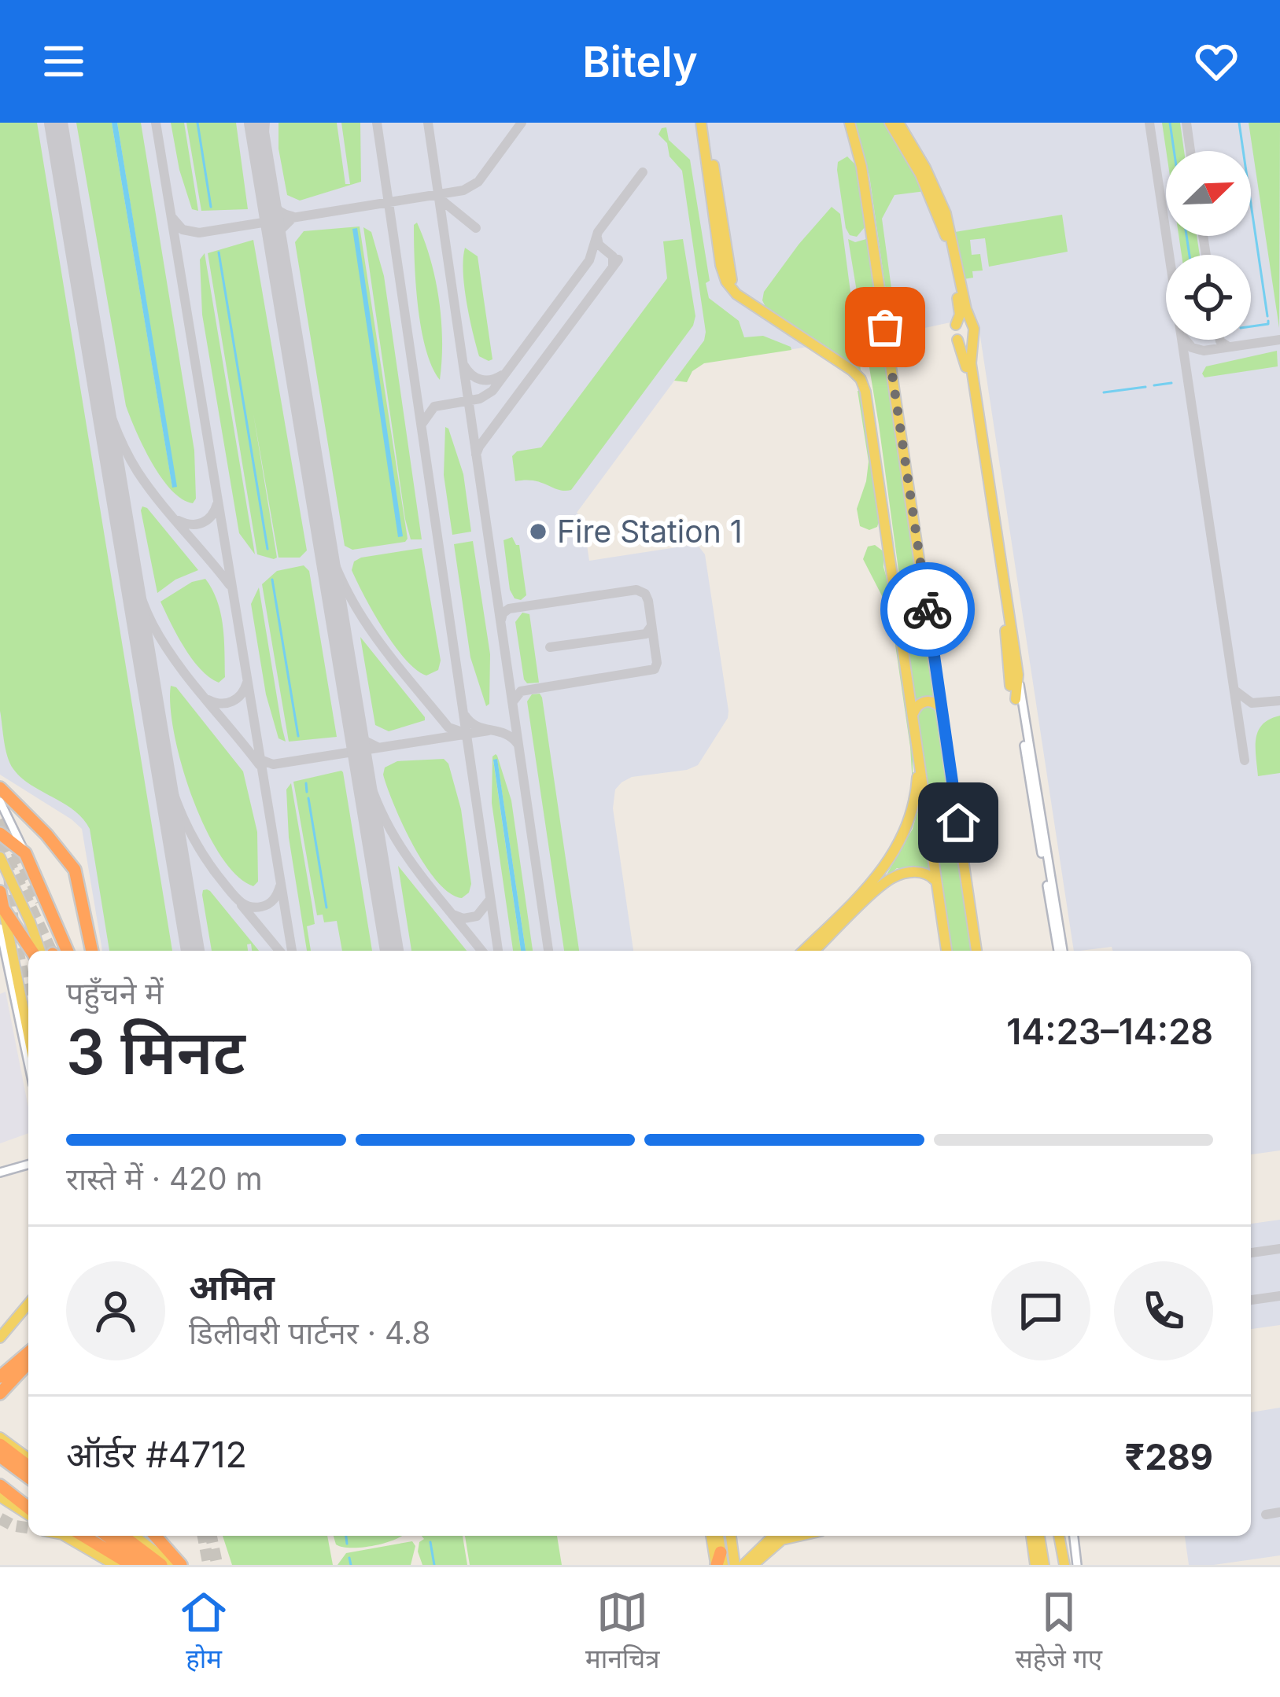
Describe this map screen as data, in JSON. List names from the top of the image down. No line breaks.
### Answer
{"places":["Fire Station 1"],"north":"top right","page":{"header":"Bitely","heading":["3 मिनट","पहुँचने में","14:23–14:28"],"panel":["अमित","डिलीवरी पार्टनर · 4.8","ऑर्डर #4712","₹289"],"bar":"रास्ते में · 420 m","tabs":["होम","मानचित्र","सहेजे गए"]}}
